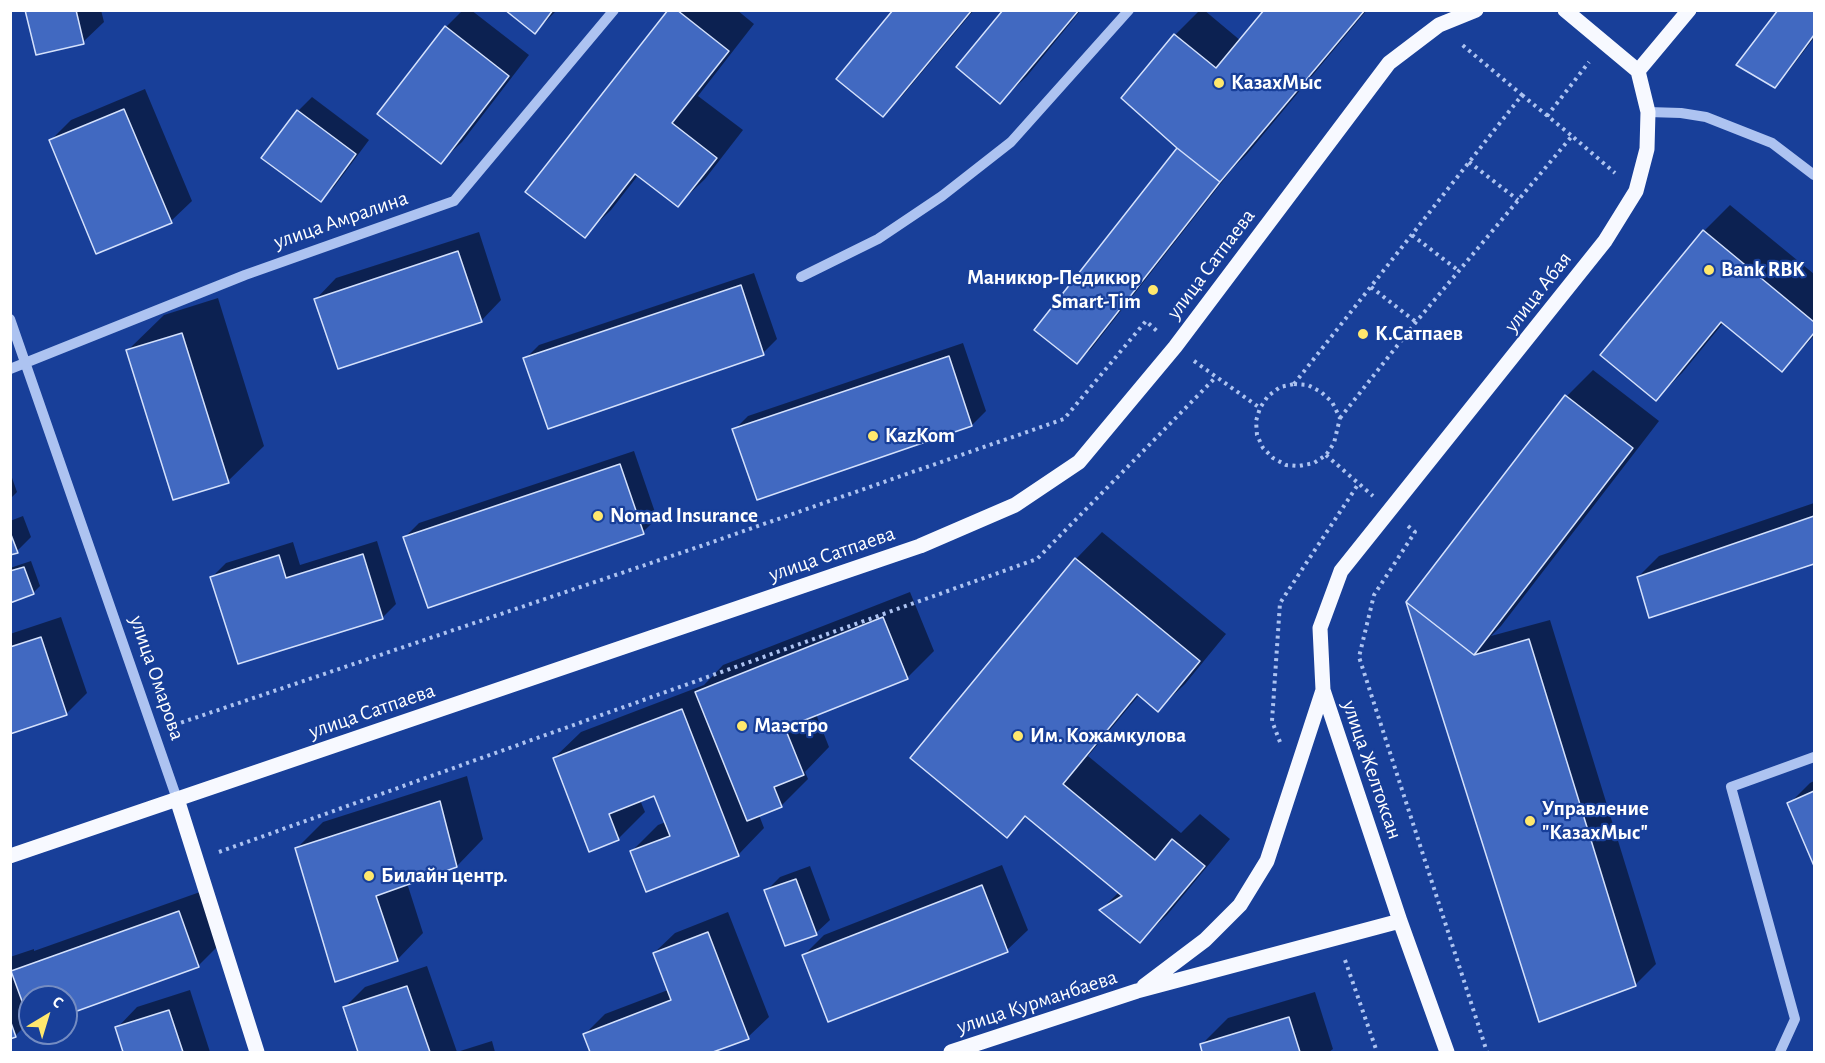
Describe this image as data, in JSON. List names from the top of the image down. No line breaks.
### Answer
{"streets":{"main road":["улица Сатпаева","улица Абая","улица Омарова","улица Желтоксан","улица Курманбаева"],"street":["улица Амралина"]},"crossings":[["улица Амралина","улица Омарова"],["улица Сатпаева","улица Омарова"],["улица Абая","улица Желтоксан"]],"places":["КазахМыс","Bank RBK","Маникюр-Педикюр Smart-Tim","К.Сатпаев","KazKom","Nomad Insurance","Маэстро","Им. Кожамкулова","Управление \"КазахМыс\"","Билайн центр."],"north":"top right"}
